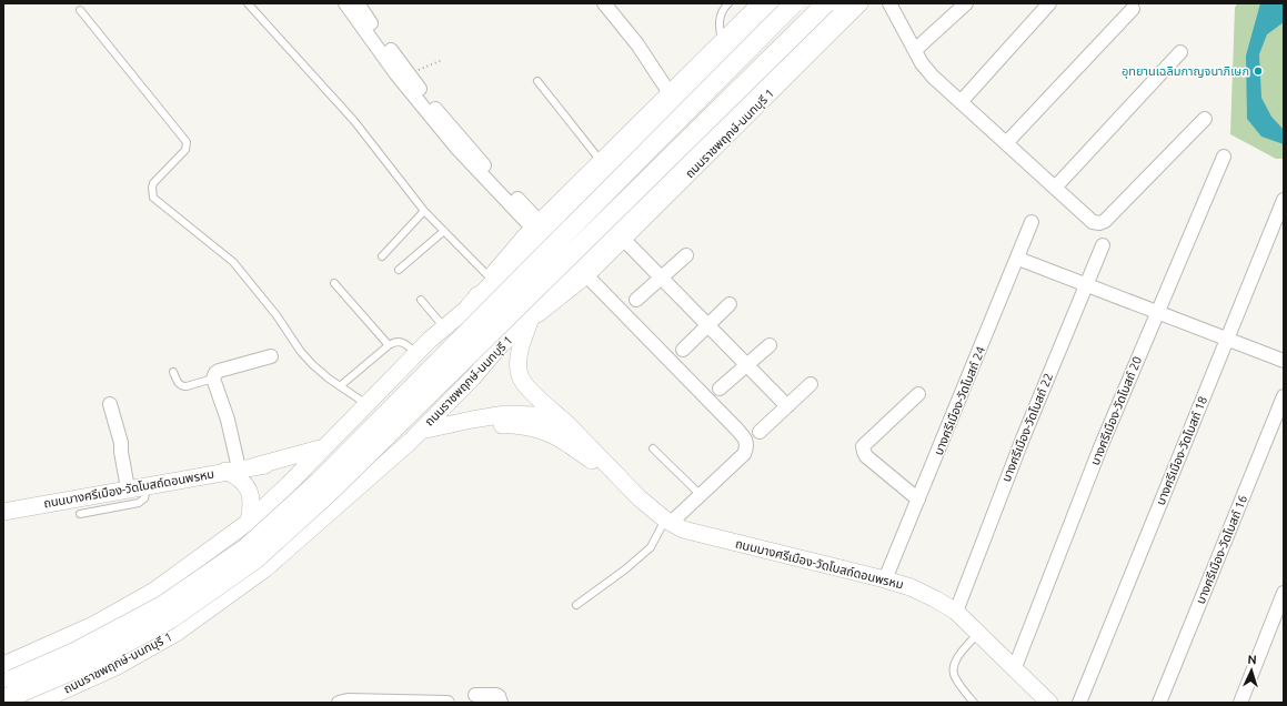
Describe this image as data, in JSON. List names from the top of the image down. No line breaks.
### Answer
{"streets":{"main road":["ถนนราชพฤกษ์-นนทบุรี 1"],"street":["บางศรีเมือง-วัดโบสถ์ 24","บางศรีเมือง-วัดโบสถ์ 20","บางศรีเมือง-วัดโบสถ์ 22","บางศรีเมือง-วัดโบสถ์ 18","ถนนบางศรีเมือง-วัดโบสถ์ดอนพรหม","บางศรีเมือง-วัดโบสถ์ 16"]},"crossings":[["ถนนราชพฤกษ์-นนทบุรี 1","ถนนบางศรีเมือง-วัดโบสถ์ดอนพรหม"],["บางศรีเมือง-วัดโบสถ์ 24","ถนนบางศรีเมือง-วัดโบสถ์ดอนพรหม"],["บางศรีเมือง-วัดโบสถ์ 20","ถนนบางศรีเมือง-วัดโบสถ์ดอนพรหม"],["บางศรีเมือง-วัดโบสถ์ 22","ถนนบางศรีเมือง-วัดโบสถ์ดอนพรหม"]],"places":["อุทยานเฉลิมกาญจนาภิเษก"],"north":"top"}
